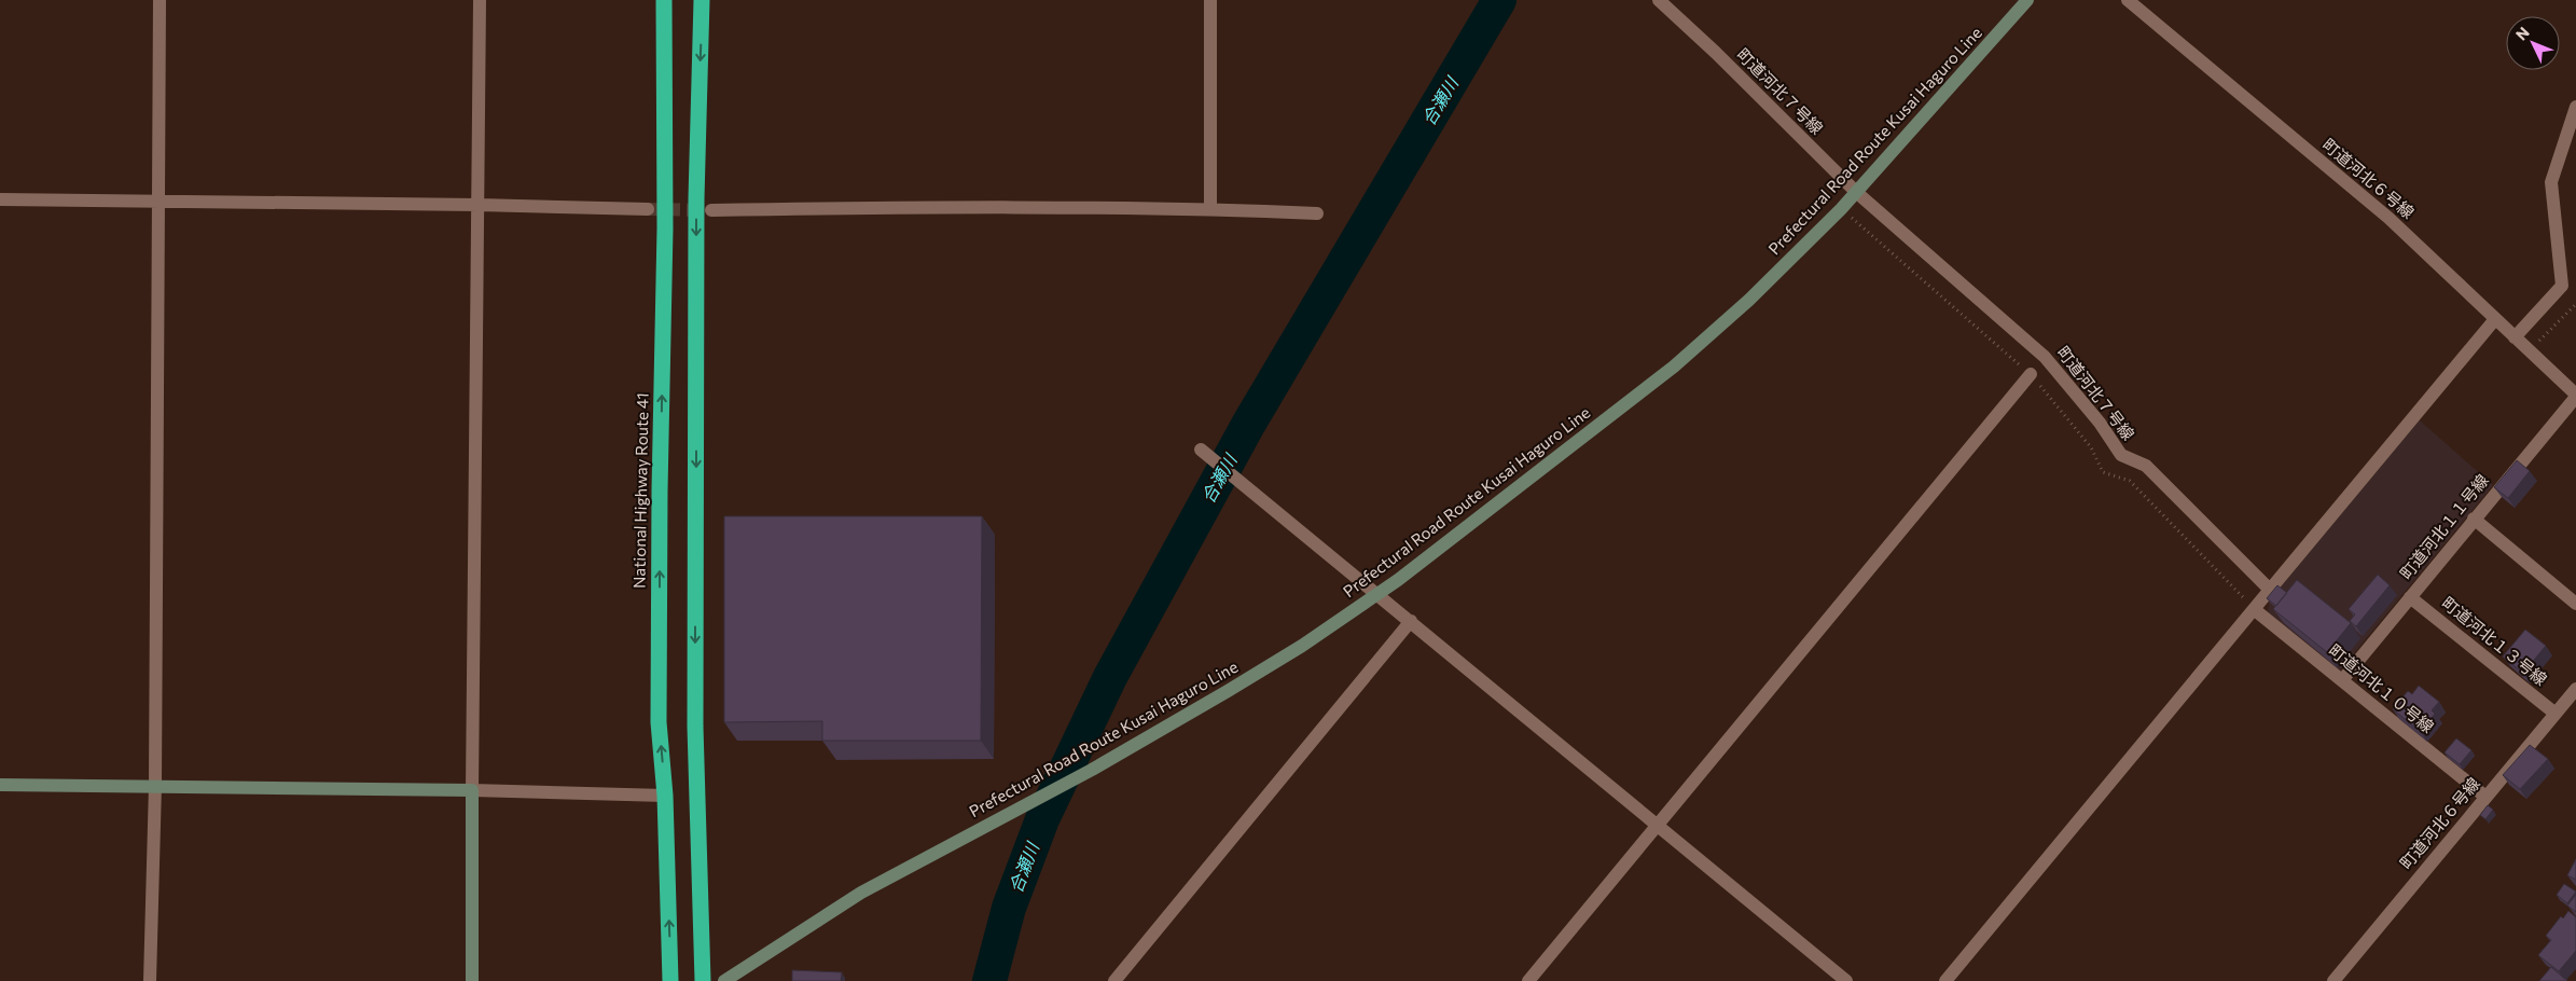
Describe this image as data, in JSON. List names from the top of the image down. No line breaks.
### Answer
{"streets":{"highway":["National Highway Route 41"],"main road":["Prefectural Road Route Kusai Haguro Line"],"street":["町道河北７号線","町道河北６号線","町道河北１１号線","町道河北１３号線","町道河北１０号線"]},"crossings":[["町道河北７号線","Prefectural Road Route Kusai Haguro Line"],["町道河北６号線","町道河北１１号線"],["町道河北６号線","町道河北１３号線"],["町道河北６号線","町道河北１０号線"],["町道河北１１号線","町道河北１３号線"],["町道河北１１号線","町道河北１０号線"]],"water":["合瀬川"],"north":"top left"}
